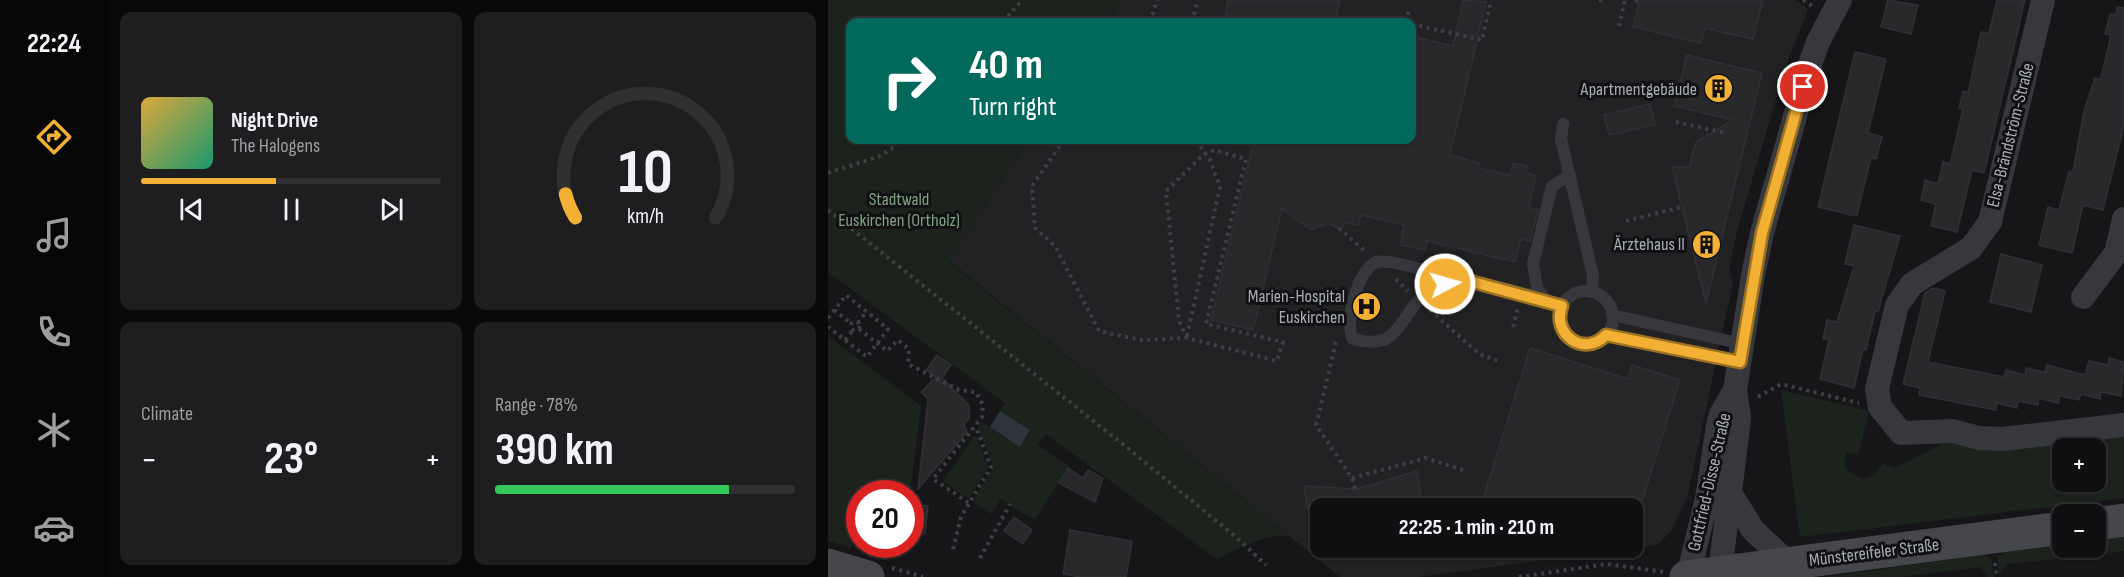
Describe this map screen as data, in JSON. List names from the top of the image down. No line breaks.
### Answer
{"streets":{"street":["Elsa-Brändström-Straße","Gottfried-Disse-Straße","Münstereifeler Straße"]},"crossings":[["Gottfried-Disse-Straße","Münstereifeler Straße"]],"parks":["Stadtwald Euskirchen (Ortholz)"],"places":{"building":["Apartmentgebäude","Ärztehaus II"],"hospital":["Marien-Hospital Euskirchen"]},"page":{"tabs":"22:24","turn":["40 m","Turn right"],"song":["Night Drive","The Halogens"],"tile":["Climate",["Range · 78%","390 km"]],"heat":["−","23°","+"],"map_buttons":["+","−"],"limit":"20","trip":"22:25 · 1 min · 210 m","gauge":["10","km/h"]}}
